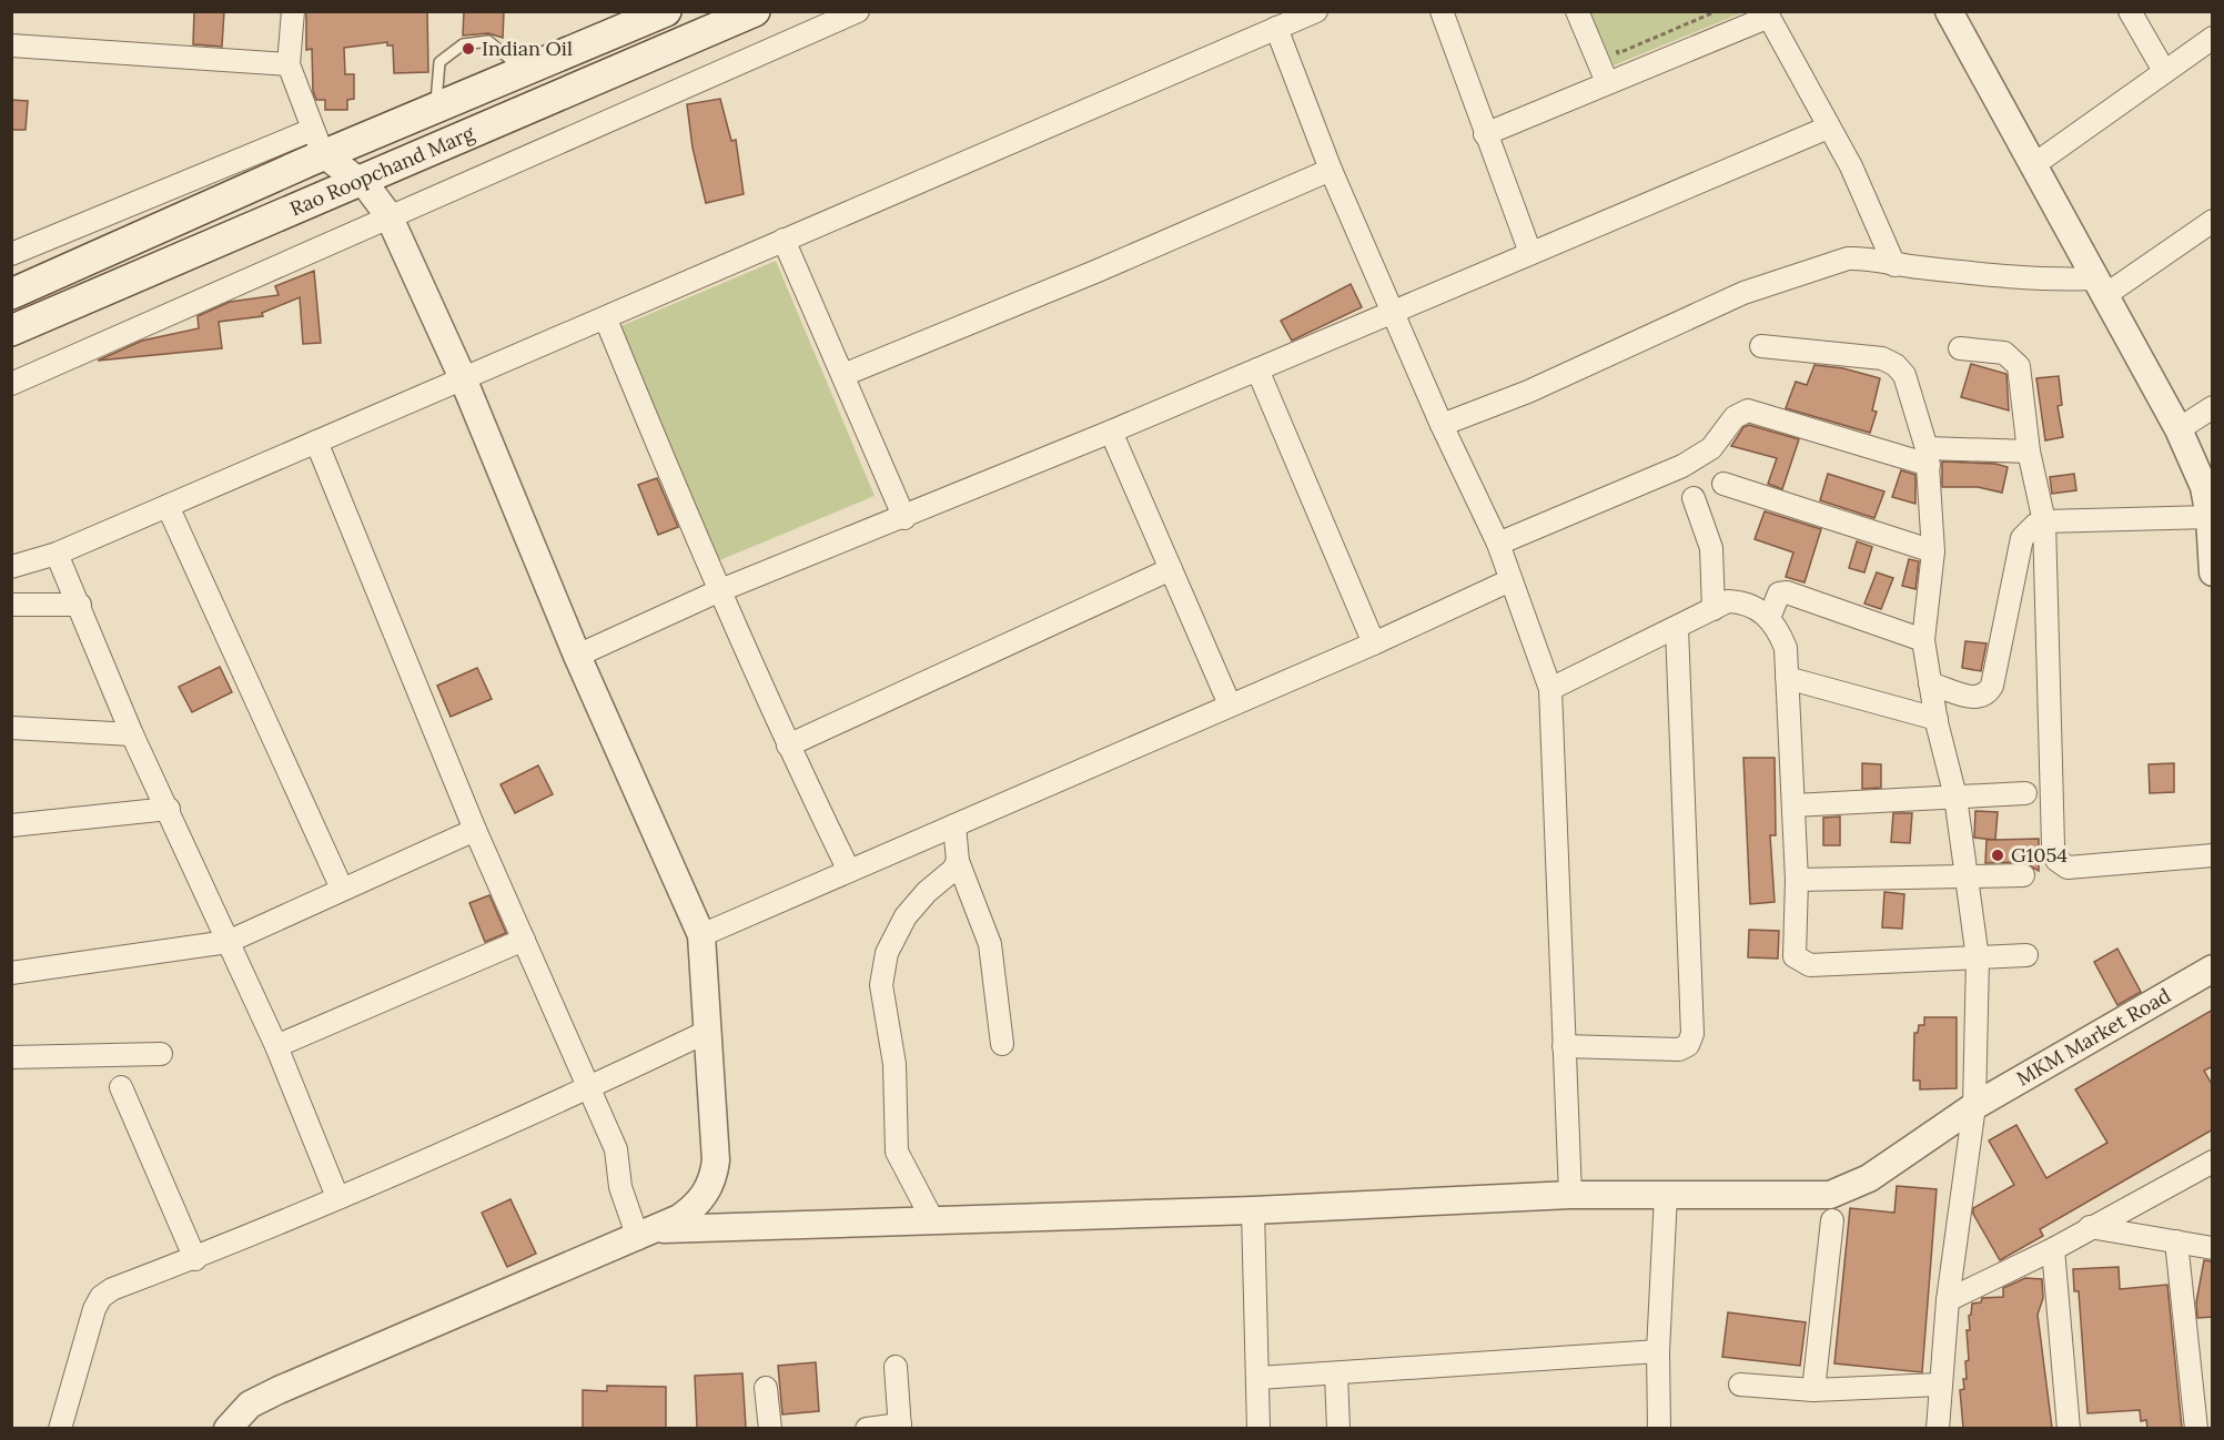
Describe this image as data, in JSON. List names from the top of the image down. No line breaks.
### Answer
{"streets":{"main road":["Rao Roopchand Marg"],"street":["MKM Market Road"]},"places":["Indian Oil","G1054"]}
